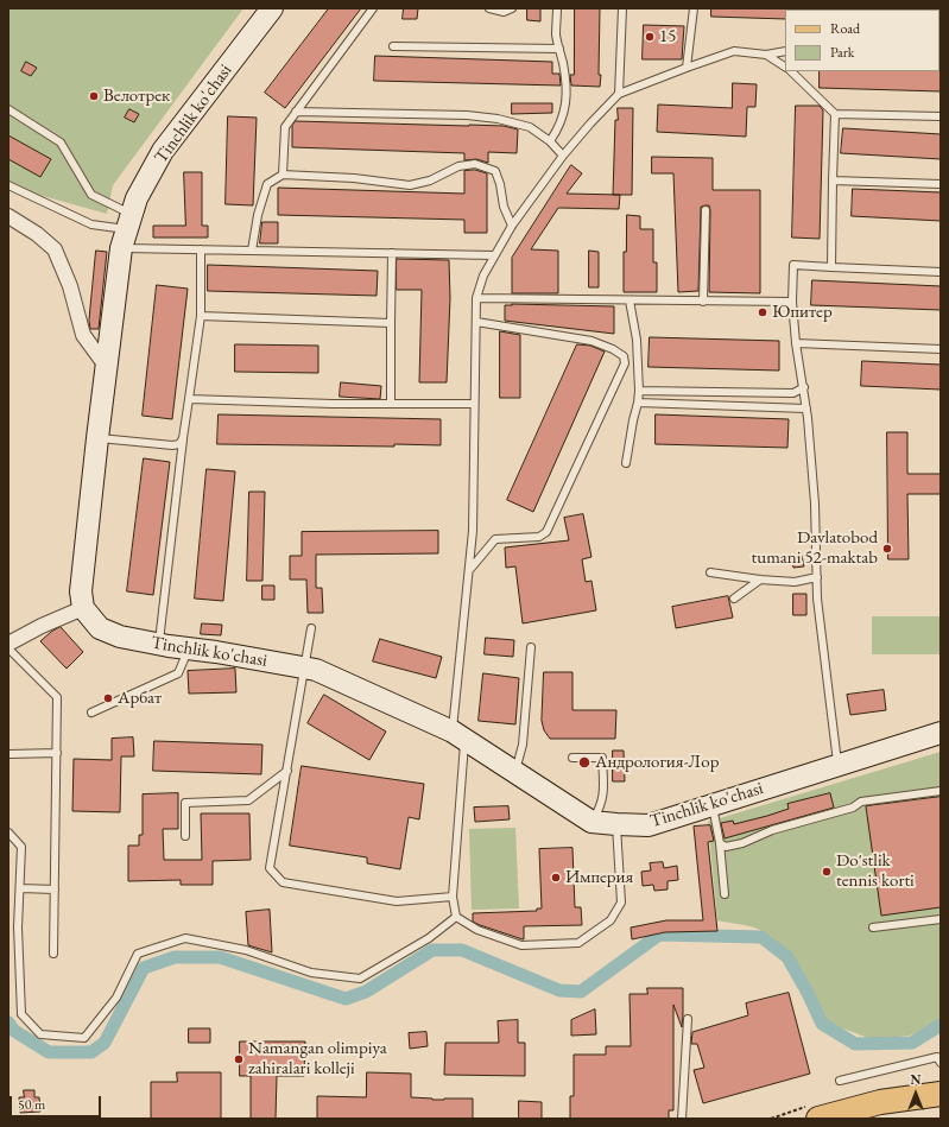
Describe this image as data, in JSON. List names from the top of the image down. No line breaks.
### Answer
{"streets":{"street":["Tinchlik ko'chasi"]},"places":["15","Велотрек","Юпитер","Davlatobod tumani 52-maktab","Арбат","Андрология-Лор","Do'stlik tennis korti","Империя","Namangan olimpiya zahiralari kolleji"],"legend":["Road","Park"],"scale_bar":"50 m","north":"top"}
